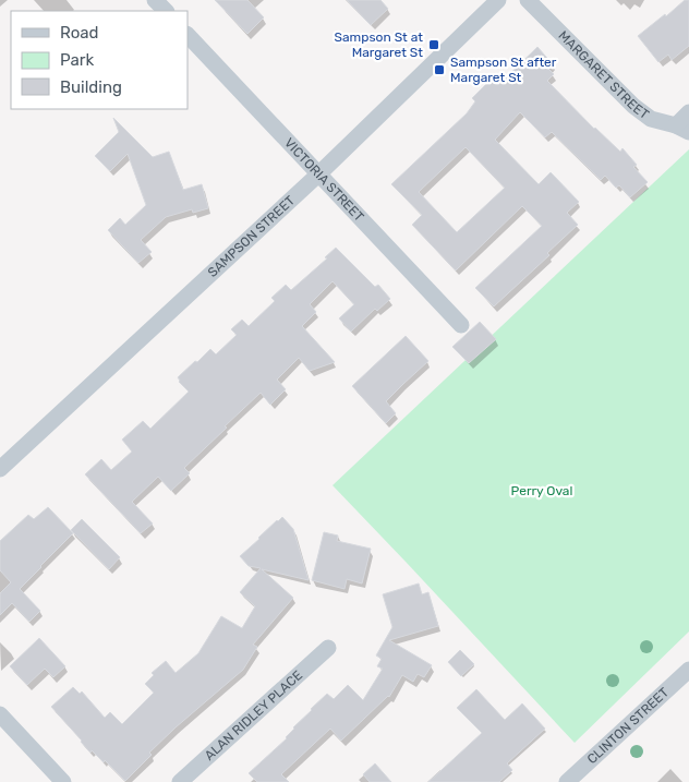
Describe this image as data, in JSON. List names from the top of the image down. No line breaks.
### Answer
{"streets":{"street":["MARGARET STREET","VICTORIA STREET","SAMPSON STREET","ALAN RIDLEY PLACE","CLINTON STREET"]},"crossings":[["VICTORIA STREET","SAMPSON STREET"]],"parks":["Perry Oval"],"places":{"transit":["Sampson St at Margaret St","Sampson St after Margaret St"]},"legend":["Road","Park","Building"]}
